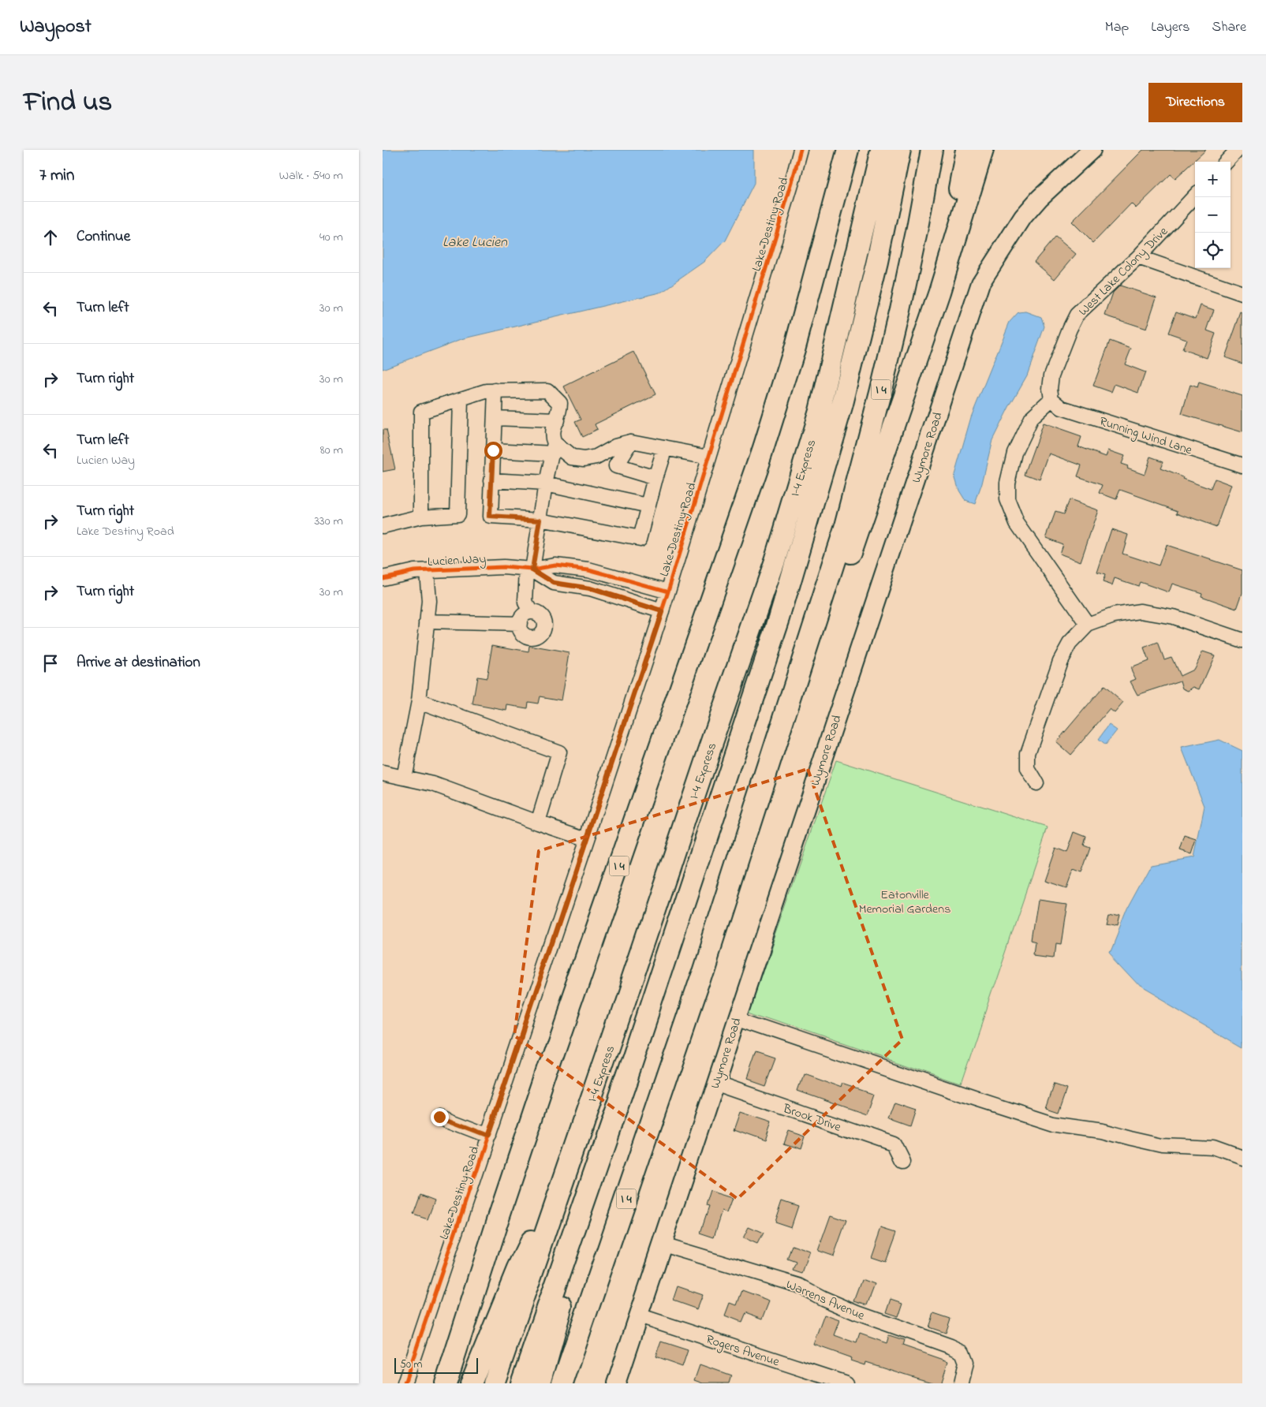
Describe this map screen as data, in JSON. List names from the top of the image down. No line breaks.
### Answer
{"streets":{"highway":["I 4","I-4 Express"],"main road":["Wymore Road"],"street":["Lake Destiny Road","West Lake Colony Drive","Running Wind Lane","Lucien Way","Brook Drive","Warrens Avenue","Rogers Avenue"]},"crossings":[["Lake Destiny Road","Lucien Way"],["West Lake Colony Drive","Running Wind Lane"],["Wymore Road","Brook Drive"],["Wymore Road","Warrens Avenue"],["Wymore Road","Rogers Avenue"]],"water":["Lake Lucien"],"parks":["Eatonville Memorial Gardens"],"scale_bar":"50 m","page":{"header":"Waypost","nav":["Map","Layers","Share"],"title":"Find us","buttons":"Directions","heading":["7 min","Walk · 540 m"],"map_buttons":["+","−"],"list":[["Continue","40 m"],["Turn left","30 m"],["Turn right","30 m"],["Turn left","Lucien Way","80 m"],["Turn right","Lake Destiny Road","330 m"],["Turn right","30 m"],"Arrive at destination"],"scale":"50 m"}}
